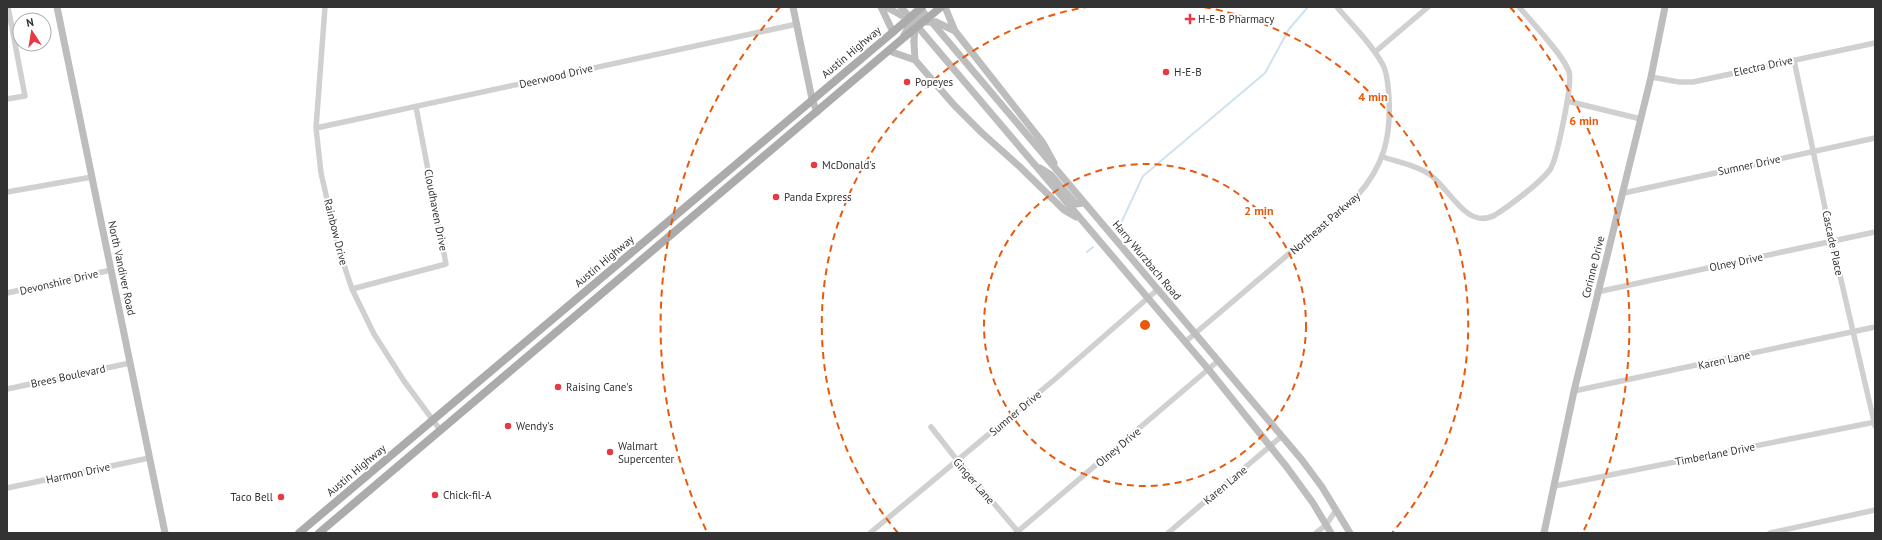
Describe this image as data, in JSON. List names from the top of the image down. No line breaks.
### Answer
{"streets":{"main road":["Austin Highway","Harry Wurzbach Road","Corinne Drive","North Vandiver Road"],"street":["Electra Drive","Deerwood Drive","Sumner Drive","Cloudhaven Drive","Northeast Parkway","Rainbow Drive","Cascade Place","Olney Drive","Devonshire Drive","Karen Lane","Brees Boulevard","Timberlane Drive","Harmon Drive","Ginger Lane"]},"crossings":[["Austin Highway","Rainbow Drive"],["Austin Highway","Harry Wurzbach Road"],["Electra Drive","Cascade Place"],["Electra Drive","Corinne Drive"],["Deerwood Drive","Cloudhaven Drive"],["Deerwood Drive","Rainbow Drive"],["Sumner Drive","Cascade Place"],["Sumner Drive","Harry Wurzbach Road"],["Sumner Drive","Corinne Drive"],["Sumner Drive","Ginger Lane"],["Cloudhaven Drive","Rainbow Drive"],["Northeast Parkway","Harry Wurzbach Road"],["Cascade Place","Olney Drive"],["Cascade Place","Karen Lane"],["Cascade Place","Timberlane Drive"],["Harry Wurzbach Road","Olney Drive"],["Harry Wurzbach Road","Karen Lane"],["Olney Drive","Corinne Drive"],["Olney Drive","Ginger Lane"],["Corinne Drive","Karen Lane"],["Corinne Drive","Timberlane Drive"],["North Vandiver Road","Devonshire Drive"],["North Vandiver Road","Brees Boulevard"],["North Vandiver Road","Harmon Drive"]],"places":{"health":["H-E-B Pharmacy"],"other":["H-E-B","Popeyes","McDonald's","Panda Express","Raising Cane's","Wendy's","Walmart Supercenter","Chick-fil-A","Taco Bell"]},"north":"top","rings":["4 min","6 min","2 min"]}
